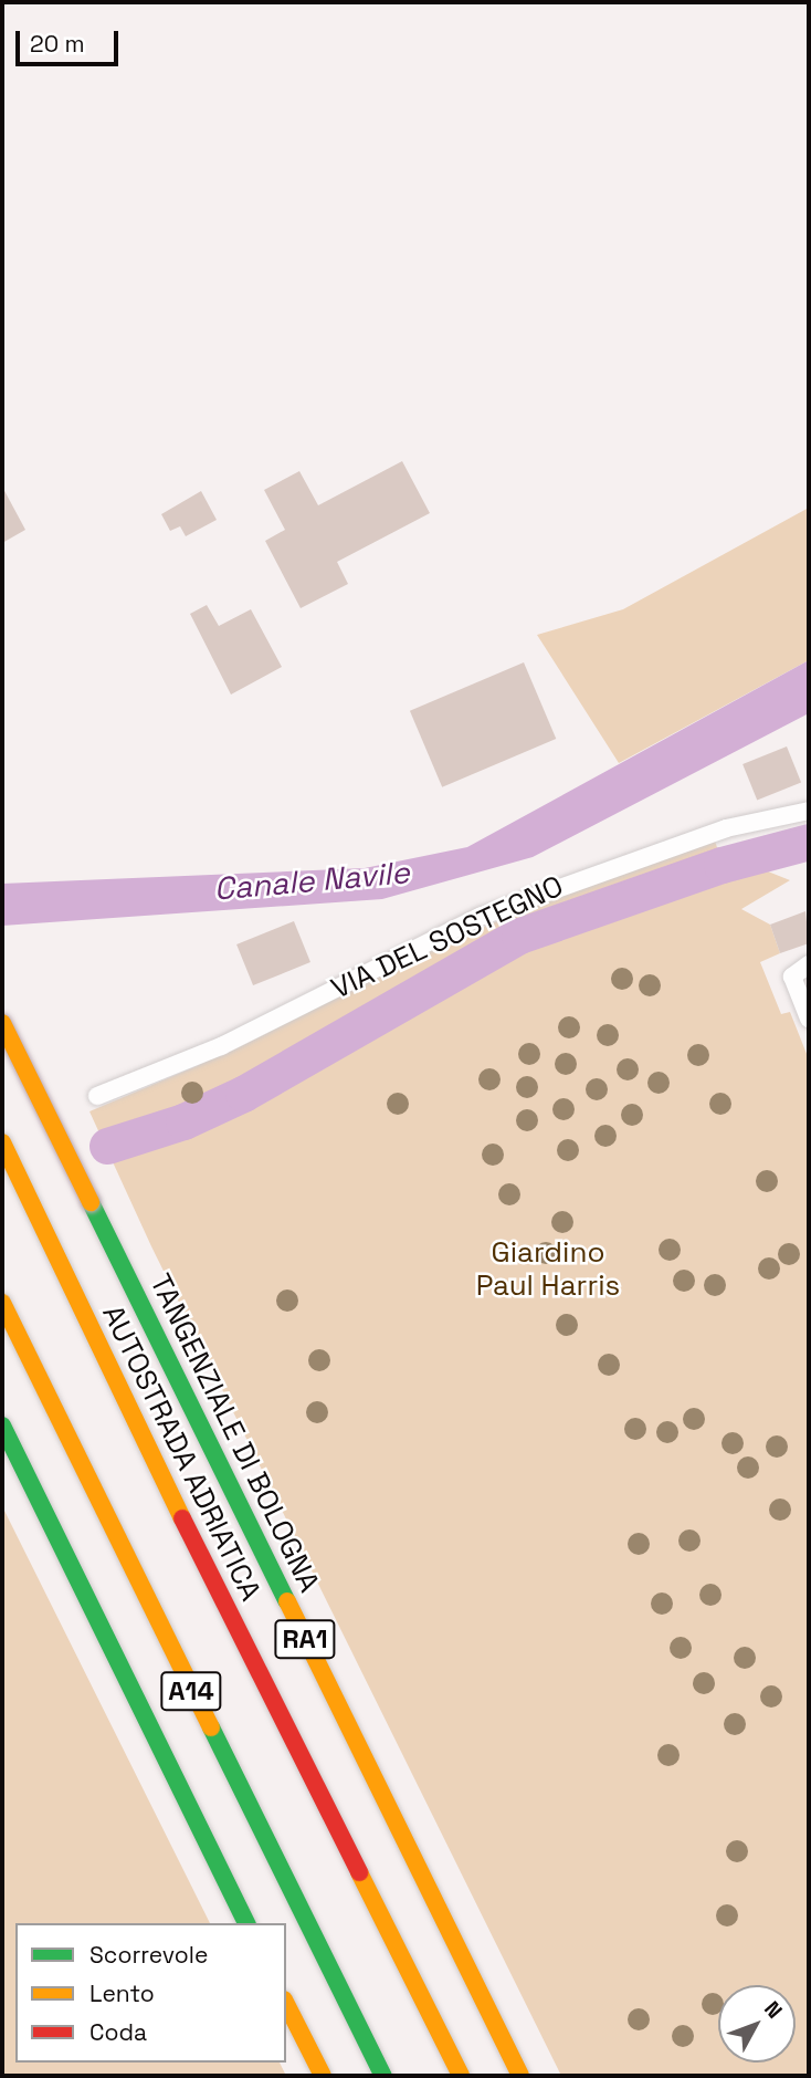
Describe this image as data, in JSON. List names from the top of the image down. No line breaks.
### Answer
{"streets":{"highway":["TANGENZIALE DI BOLOGNA","AUTOSTRADA ADRIATICA","RA1","A14"],"lane":["VIA DEL SOSTEGNO"]},"water":["Canale Navile"],"parks":["Giardino Paul Harris"],"legend":["Scorrevole","Lento","Coda"],"scale_bar":"20 m","north":"top right"}
